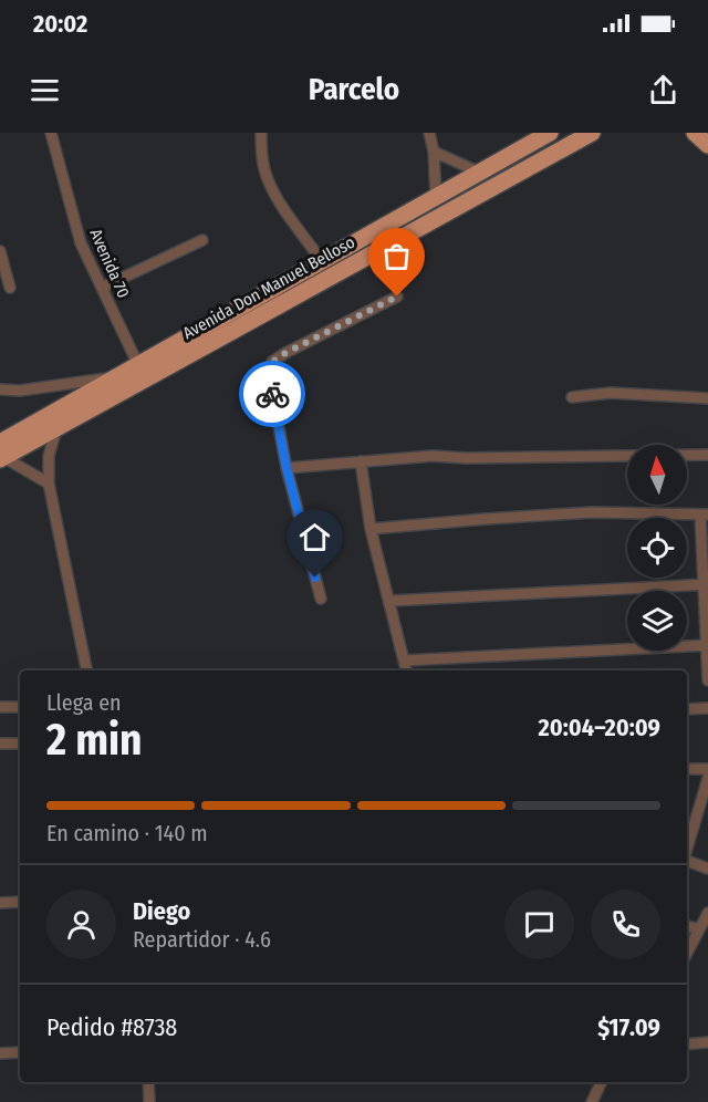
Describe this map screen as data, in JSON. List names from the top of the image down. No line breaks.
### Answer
{"streets":{"main road":["Avenida Don Manuel Belloso"],"street":["Avenida 70"]},"crossings":[["Avenida 70","Avenida Don Manuel Belloso"]],"north":"top","page":{"status":"20:02","header":"Parcelo","heading":["2 min","Llega en","20:04–20:09"],"panel":["Diego","Repartidor · 4.6","Pedido #8738","$17.09"],"bar":"En camino · 140 m"}}
